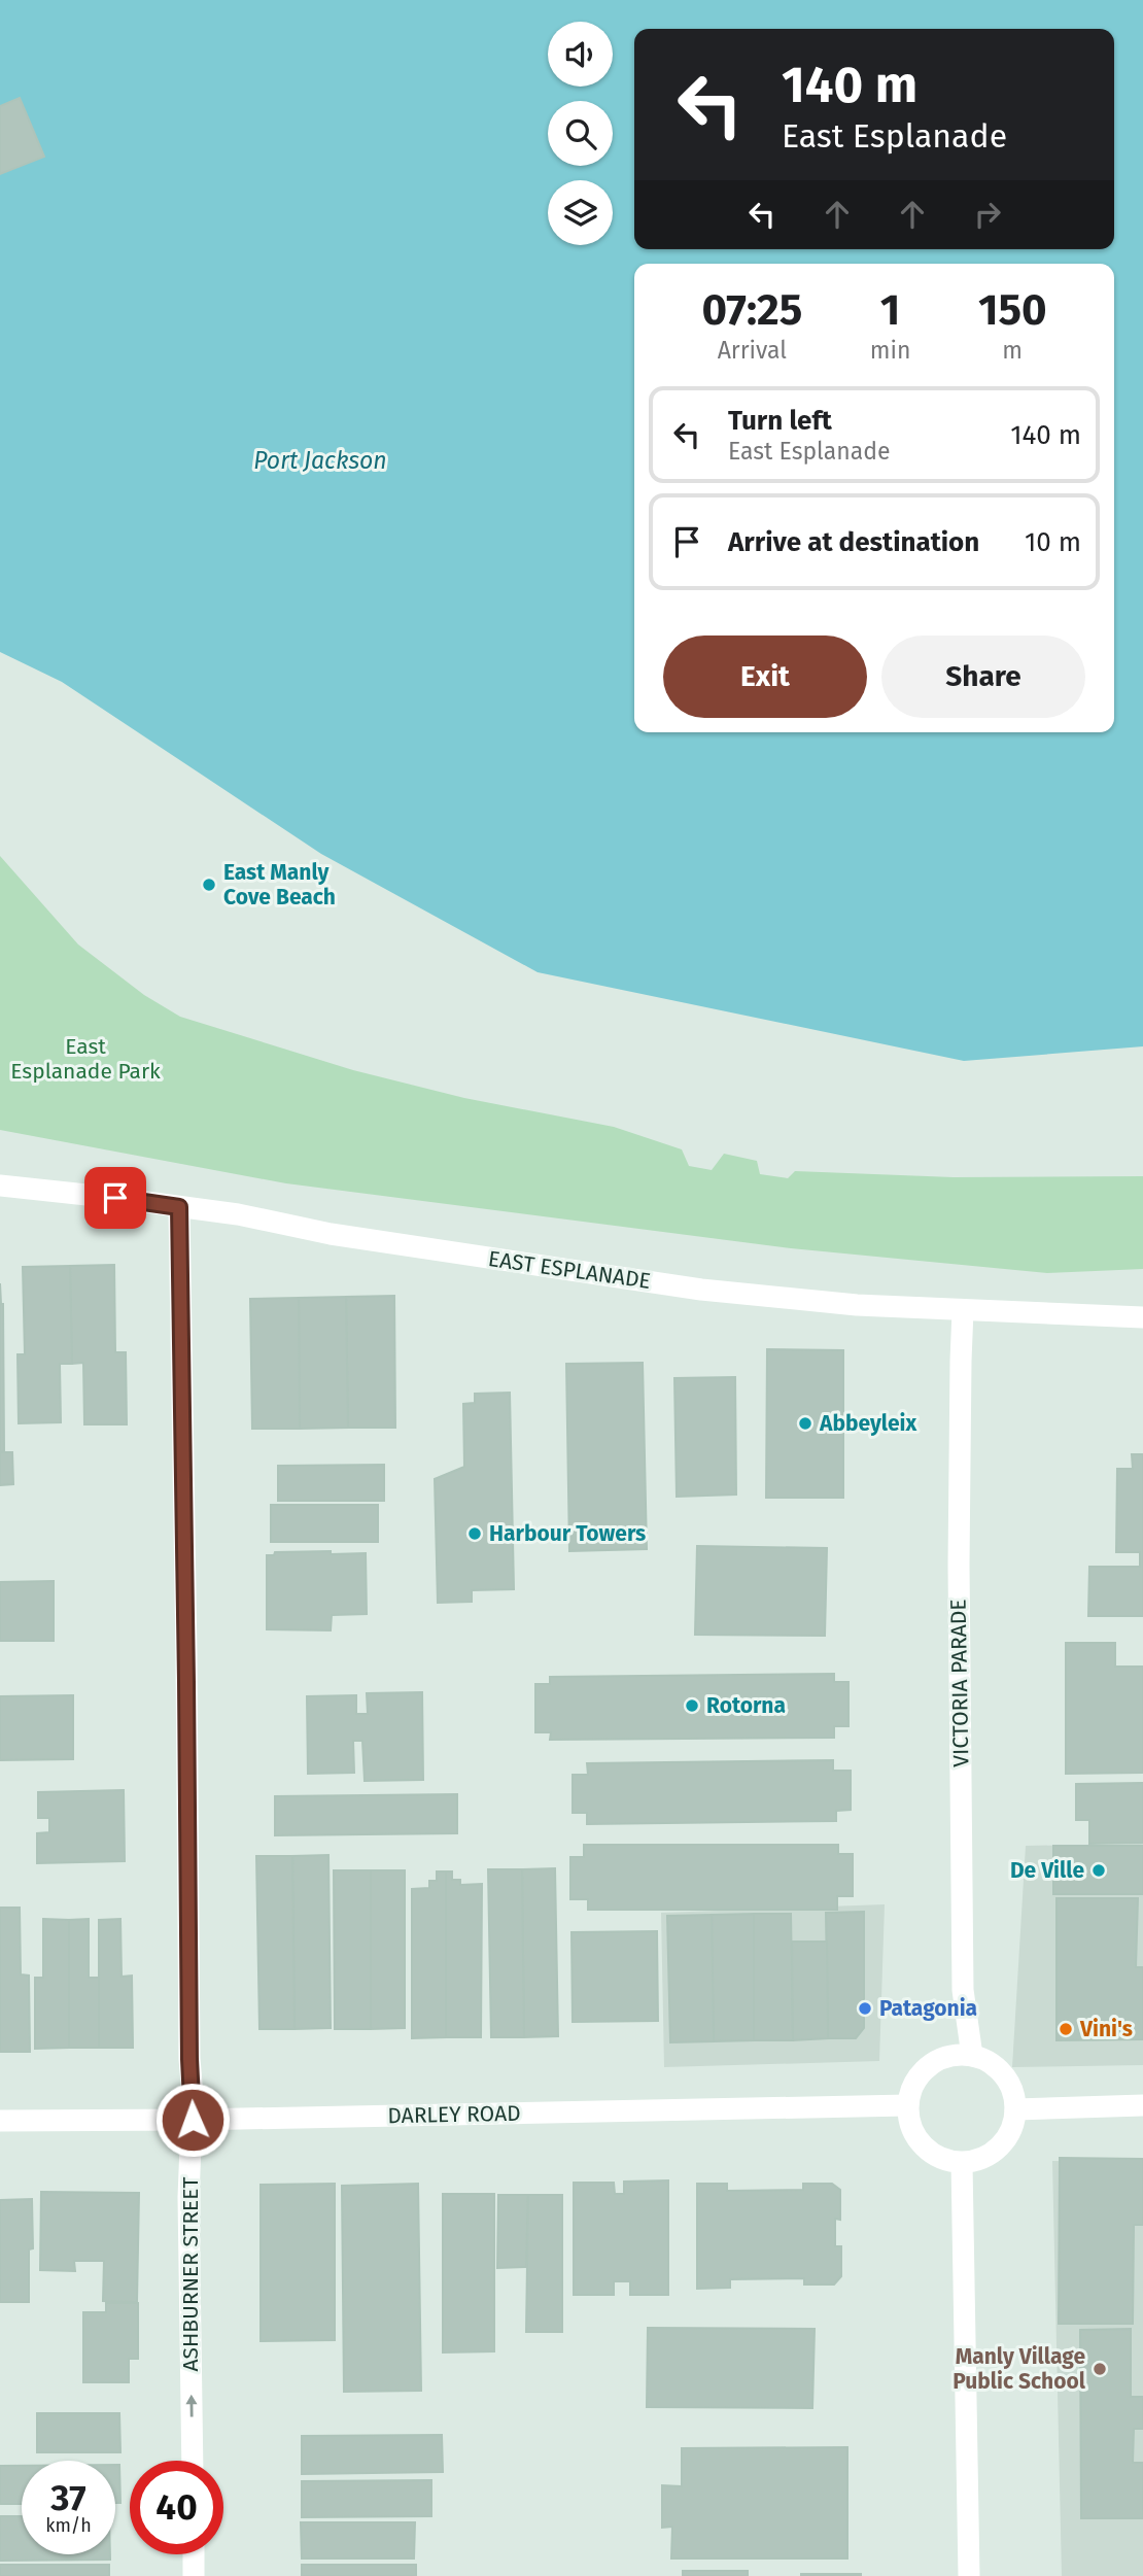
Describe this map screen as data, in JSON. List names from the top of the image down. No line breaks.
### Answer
{"streets":{"street":["EAST ESPLANADE","VICTORIA PARADE","DARLEY ROAD","ASHBURNER STREET"]},"crossings":[["EAST ESPLANADE","VICTORIA PARADE"],["EAST ESPLANADE","ASHBURNER STREET"],["VICTORIA PARADE","DARLEY ROAD"],["DARLEY ROAD","ASHBURNER STREET"]],"water":["Port Jackson"],"parks":["East Esplanade Park"],"places":["East Manly Cove Beach","Abbeyleix","Harbour Towers","Rotorna","De Ville","Patagonia","Vini's","Manly Village Public School"],"page":{"turn":["140 m","East Esplanade"],"eta":["07:25","Arrival","1","min","150","m"],"list":[{"name":"Turn left","note":"East Esplanade","value":"140 m"},{"name":"Arrive at destination","value":"10 m"}],"buttons":["Exit","Share"],"speed":"37 km/h","limit":"40"}}
